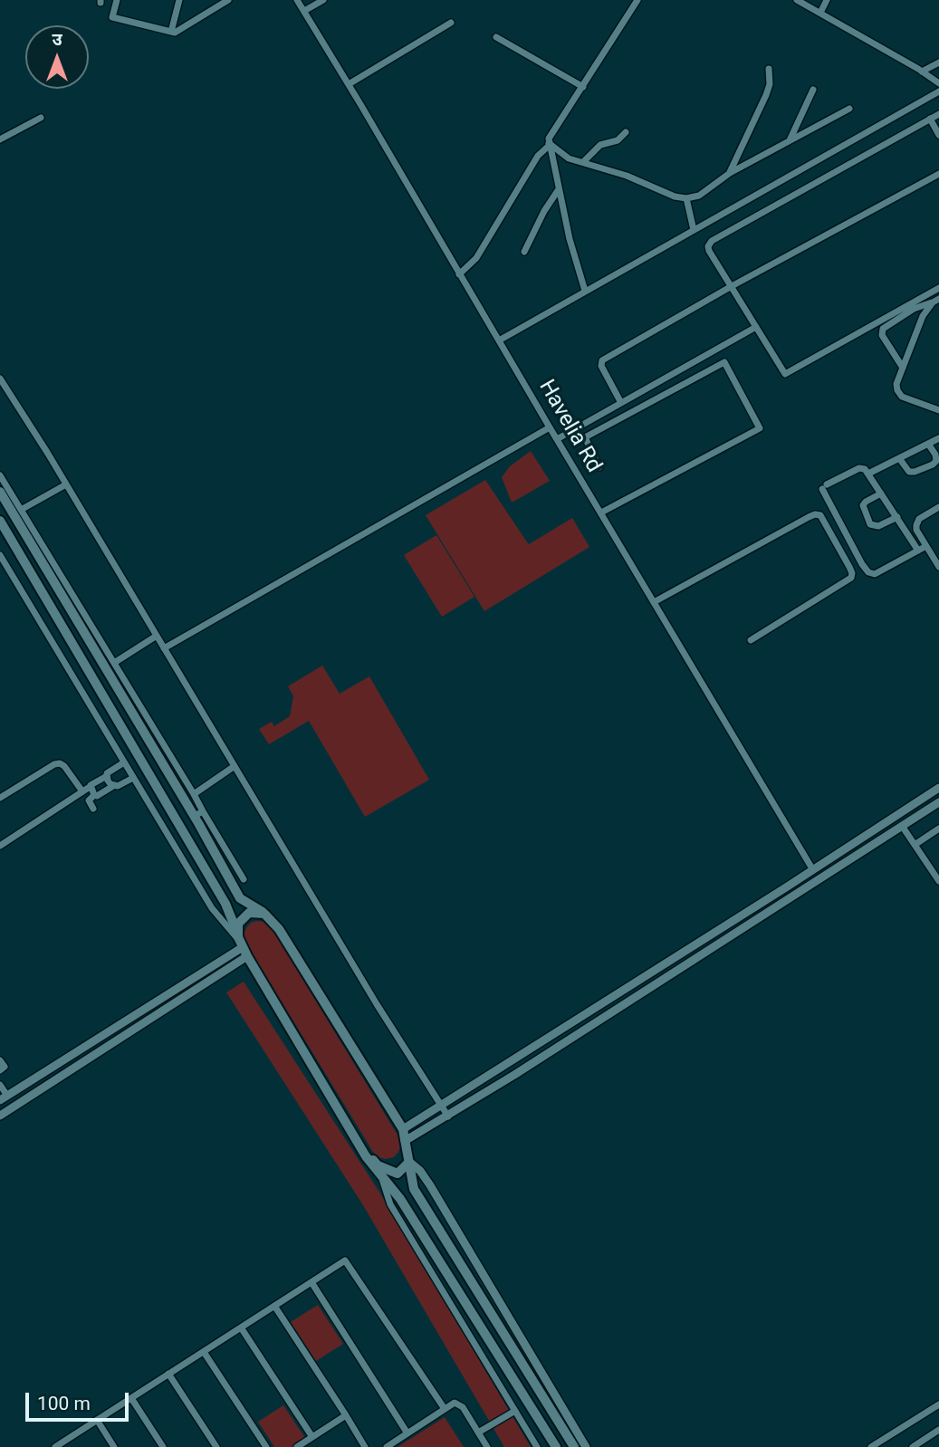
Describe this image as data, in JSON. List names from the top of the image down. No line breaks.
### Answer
{"streets":{"street":["Havelia Rd"]},"scale_bar":"100 m","north":"top"}
